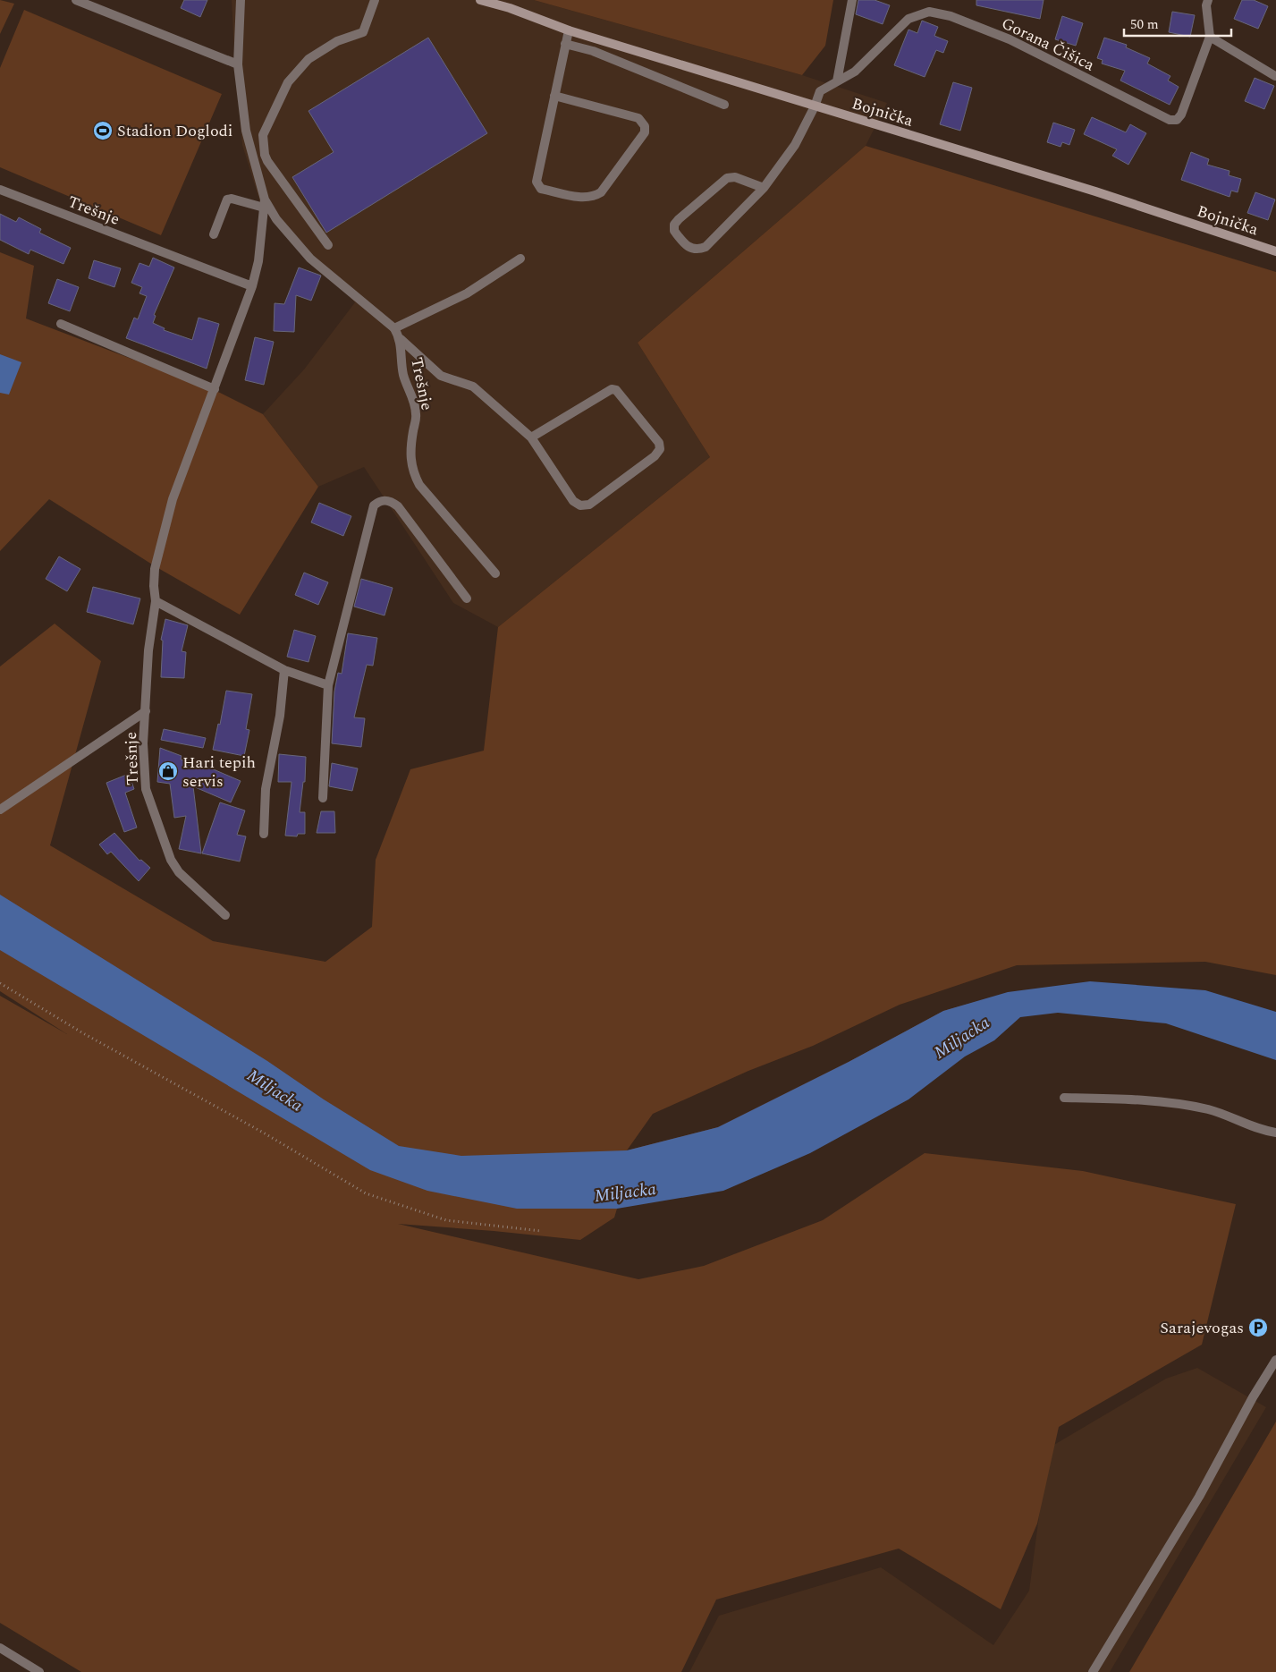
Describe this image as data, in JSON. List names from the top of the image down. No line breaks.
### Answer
{"streets":{"main road":["Bojnička"],"street":["Gorana Čišica","Trešnje"]},"crossings":[["Gorana Čišica","Bojnička"]],"water":["Miljacka"],"places":{"sports":["Stadion Doglodi"],"shop":["Hari tepih servis"],"parking":["Sarajevogas"]},"scale_bar":"50 m"}
